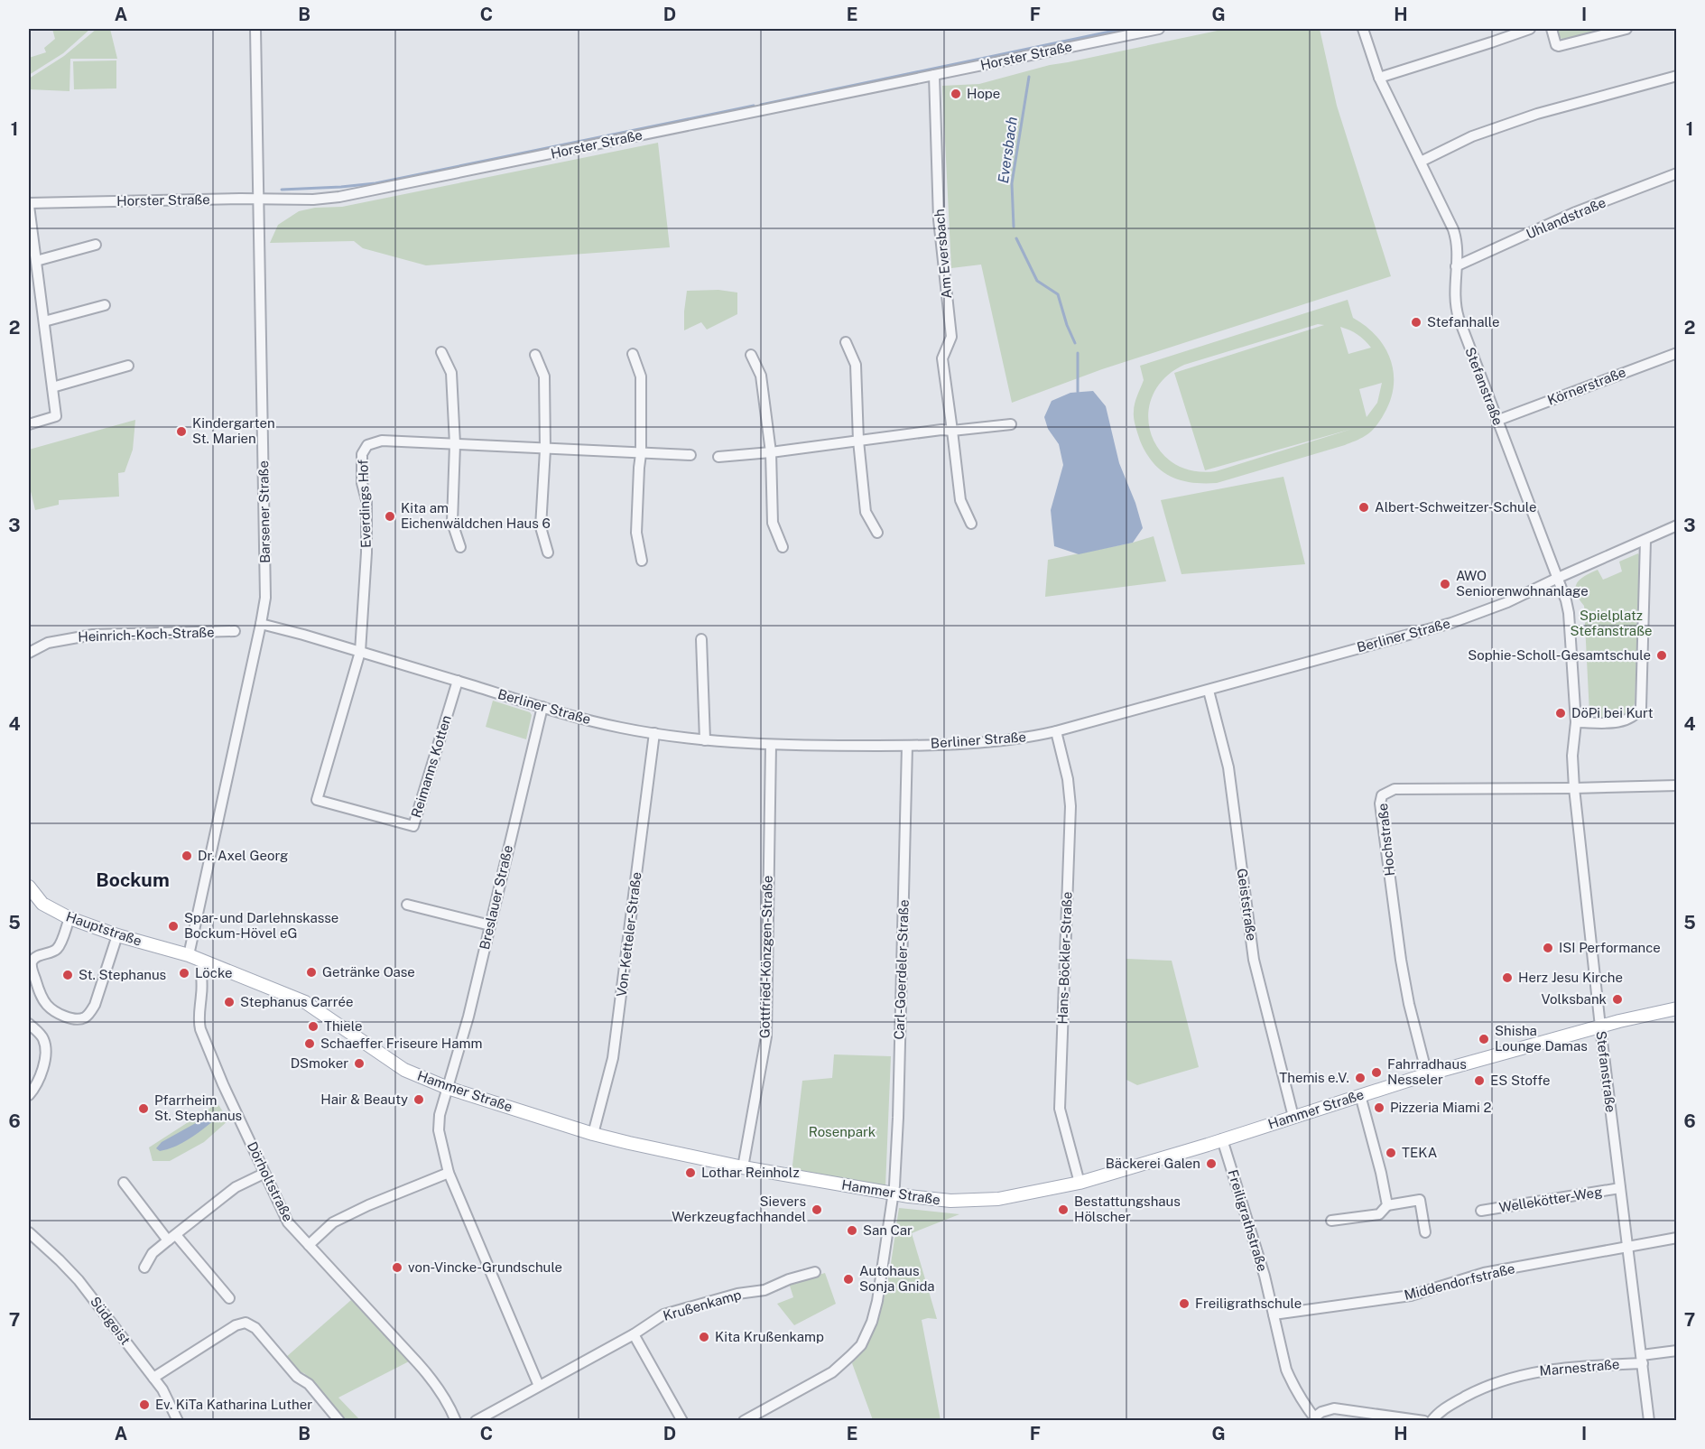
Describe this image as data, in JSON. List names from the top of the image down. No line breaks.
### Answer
{"streets":{"main road":["Hauptstraße","Hammer Straße"],"street":["Horster Straße","Uhlandstraße","Am Eversbach","Stefanstraße","Körnerstraße","Everdings Hof","Barsener Straße","Heinrich-Koch-Straße","Berliner Straße","Reimanns Kotten","Hochstraße","Breslauer Straße","Geiststraße","Von-Ketteler-Straße","Gottfried-Könzgen-Straße","Hans-Böckler-Straße","Carl-Goerdeler-Straße","Dörholtstraße","Wellekötter-Weg","Freiligrathstraße","Middendorfstraße","Krußenkamp","Südgeist","Marnestraße"]},"crossings":[["Horster Straße","Am Eversbach"],["Horster Straße","Barsener Straße"],["Uhlandstraße","Stefanstraße"],["Stefanstraße","Körnerstraße"],["Stefanstraße","Berliner Straße"],["Stefanstraße","Hochstraße"],["Stefanstraße","Hammer Straße"],["Stefanstraße","Wellekötter-Weg"],["Stefanstraße","Middendorfstraße"],["Stefanstraße","Marnestraße"],["Everdings Hof","Berliner Straße"],["Everdings Hof","Reimanns Kotten"],["Barsener Straße","Berliner Straße"],["Barsener Straße","Hauptstraße"],["Barsener Straße","Hammer Straße"],["Berliner Straße","Reimanns Kotten"],["Berliner Straße","Breslauer Straße"],["Berliner Straße","Geiststraße"],["Berliner Straße","Von-Ketteler-Straße"],["Berliner Straße","Gottfried-Könzgen-Straße"],["Berliner Straße","Hans-Böckler-Straße"],["Berliner Straße","Carl-Goerdeler-Straße"],["Hochstraße","Hammer Straße"],["Breslauer Straße","Hammer Straße"],["Breslauer Straße","Krußenkamp"],["Geiststraße","Hammer Straße"],["Hauptstraße","Hammer Straße"],["Von-Ketteler-Straße","Hammer Straße"],["Gottfried-Könzgen-Straße","Hammer Straße"],["Hans-Böckler-Straße","Hammer Straße"],["Carl-Goerdeler-Straße","Hammer Straße"],["Hammer Straße","Dörholtstraße"],["Hammer Straße","Freiligrathstraße"],["Freiligrathstraße","Middendorfstraße"]],"districts":["Bockum"],"water":["Eversbach"],"parks":["Spielplatz Stefanstraße","Rosenpark"],"places":["Hope","Stefanhalle","Kindergarten St. Marien","Albert-Schweitzer-Schule","Kita am Eichenwäldchen Haus 6","AWO Seniorenwohnanlage","Sophie-Scholl-Gesamtschule","DöPi bei Kurt","Dr. Axel Georg","Spar- und Darlehnskasse Bockum-Hövel eG","ISI Performance","Getränke Oase","Löcke","St. Stephanus","Herz Jesu Kirche","Volksbank","Stephanus Carrée","Thiele","Shisha Lounge Damas","Schaeffer Friseure Hamm","DSmoker","Fahrradhaus Nesseler","Themis e.V.","ES Stoffe","Hair & Beauty","Pizzeria Miami 2","Pfarrheim St. Stephanus","TEKA","Bäckerei Galen","Lothar Reinholz","Sievers Werkzeugfachhandel","Bestattungshaus Hölscher","San Car","von-Vincke-Grundschule","Autohaus Sonja Gnida","Freiligrathschule","Kita Krußenkamp","Ev. KiTa Katharina Luther"],"grid":{"columns":["A","B","C","D","E","F","G","H","I"],"rows":["1","2","3","4","5","6","7"]}}
